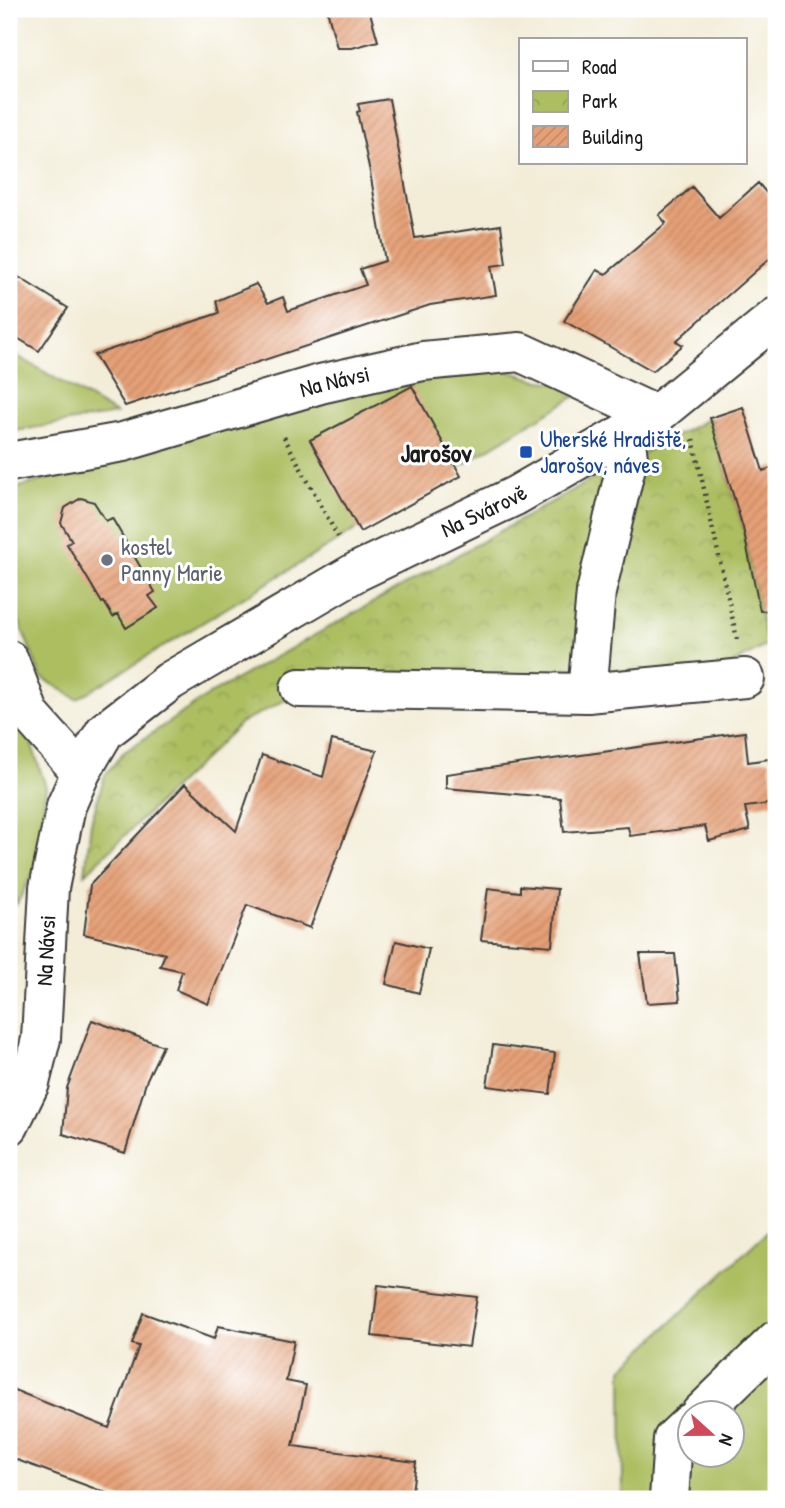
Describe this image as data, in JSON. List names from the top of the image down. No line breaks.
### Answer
{"streets":{"street":["Na Návsi","Na Svárově"]},"crossings":[["Na Návsi","Na Svárově"]],"districts":["Jarošov"],"places":{"transit":["Uherské Hradiště, Jarošov, náves"],"other":["kostel Panny Marie"]},"legend":["Road","Park","Building"],"north":"right"}
